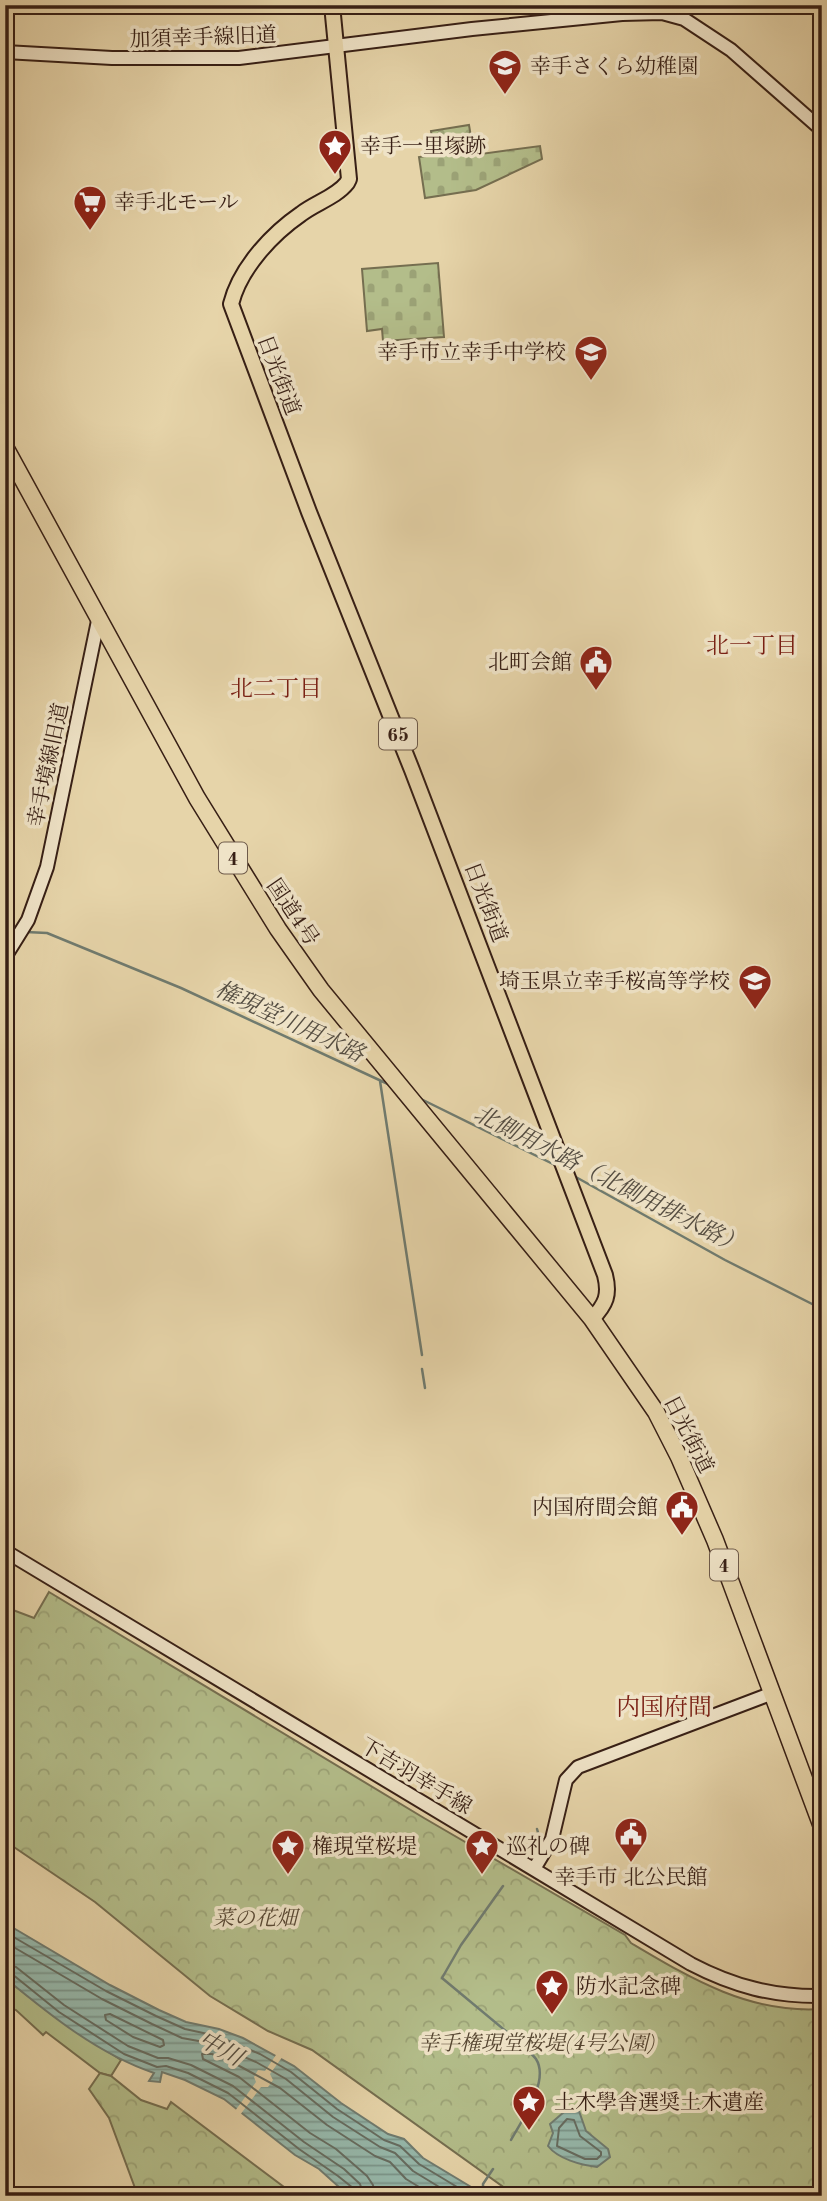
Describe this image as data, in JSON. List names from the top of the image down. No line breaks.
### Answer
{"streets":{"highway":["日光街道","4","国道4号"],"main road":["65"],"street":["加須幸手線旧道","幸手境線旧道","下吉羽幸手線"]},"crossings":[["加須幸手線旧道","日光街道"],["日光街道","国道4号"],["幸手境線旧道","国道4号"]],"districts":["北一丁目","北二丁目","内国府間"],"water":["権現堂川用水路","北側用水路（北側用排水路）","中川"],"parks":["菜の花畑","幸手権現堂桜堤(4号公園)"],"places":{"school or university":["幸手さくら幼稚園","幸手市立幸手中学校","埼玉県立幸手桜高等学校"],"place":["幸手一里塚跡","権現堂桜堤","巡礼の碑","防水記念碑","土木學舎選奨土木遺産"],"supermarket":["幸手北モール"],"public building":["北町会館","内国府間会館","幸手市 北公民館"]}}
